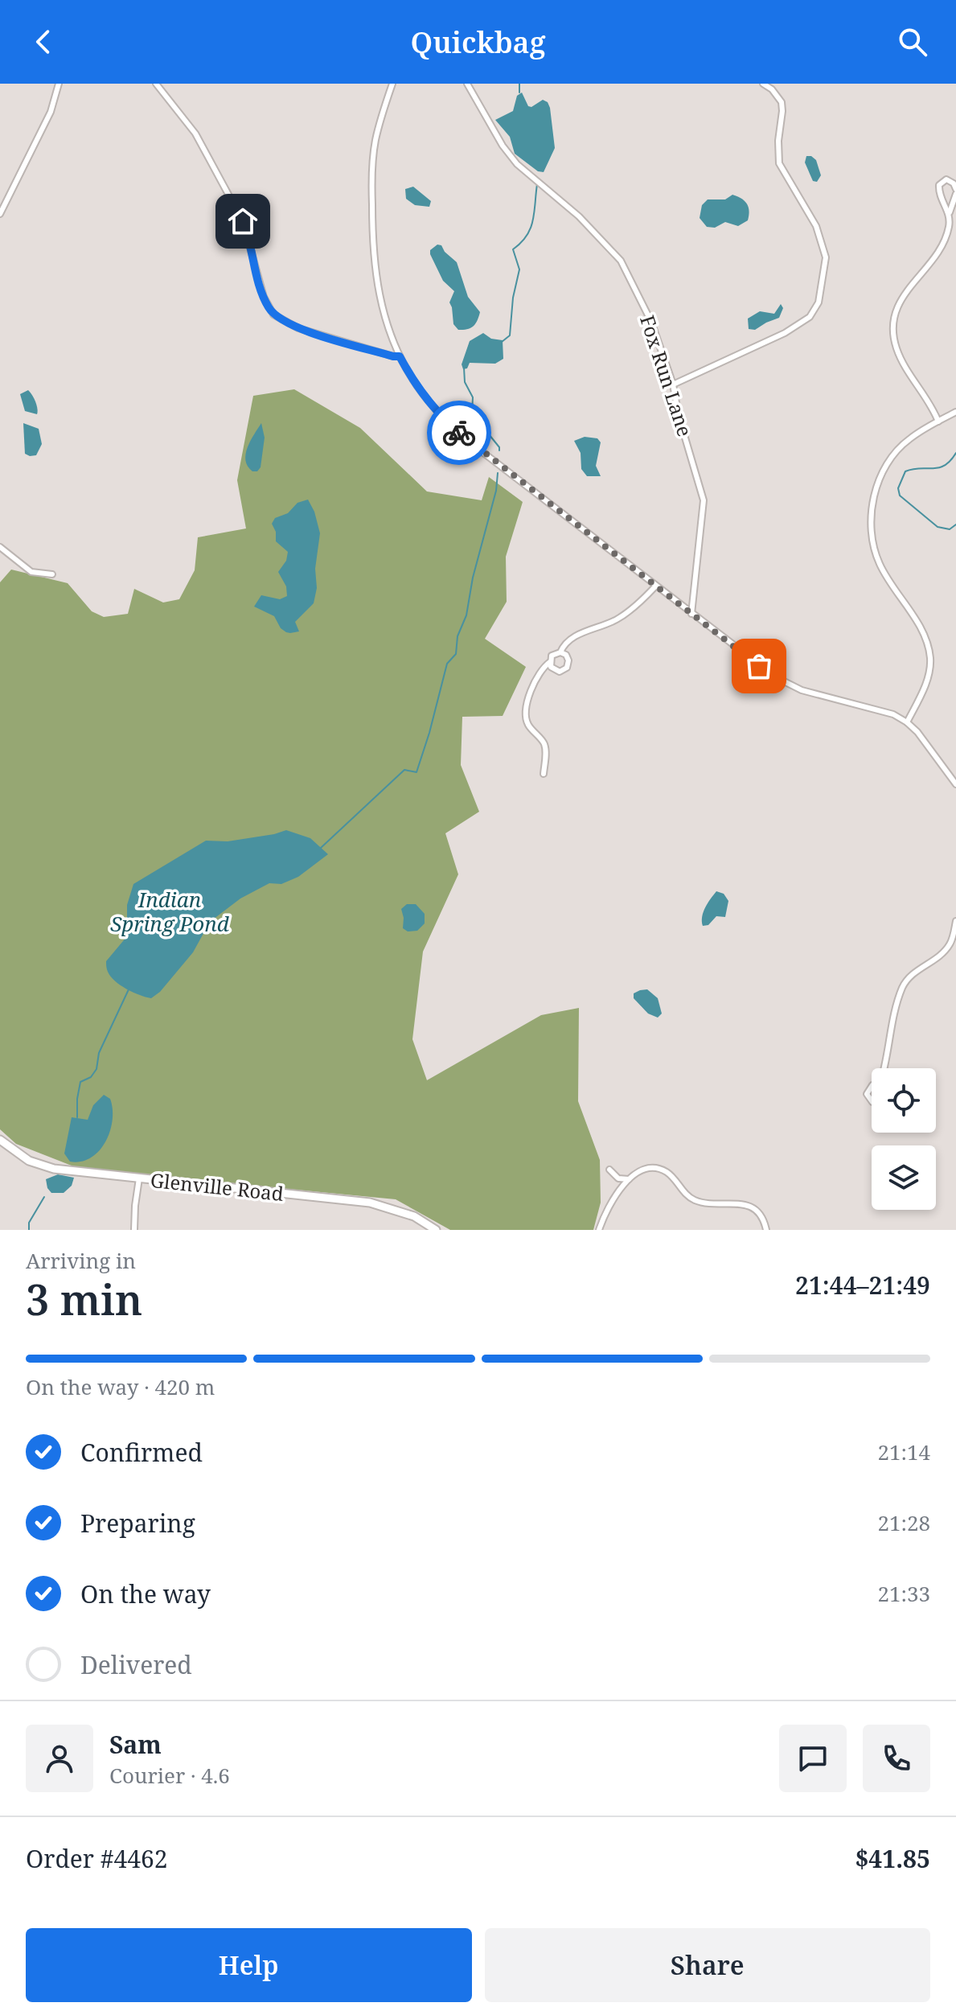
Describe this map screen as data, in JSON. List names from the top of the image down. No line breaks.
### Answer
{"streets":{"main road":["Glenville Road"],"street":["Fox Run Lane"]},"water":["Indian Spring Pond"],"page":{"header":"Quickbag","heading":["3 min","Arriving in","21:44–21:49"],"panel":["Sam","Courier · 4.6","Order #4462","$41.85"],"bar":"On the way · 420 m","list":[["Confirmed","21:14"],["Preparing","21:28"],["On the way","21:33"],"Delivered"],"buttons":["Help","Share"]}}
